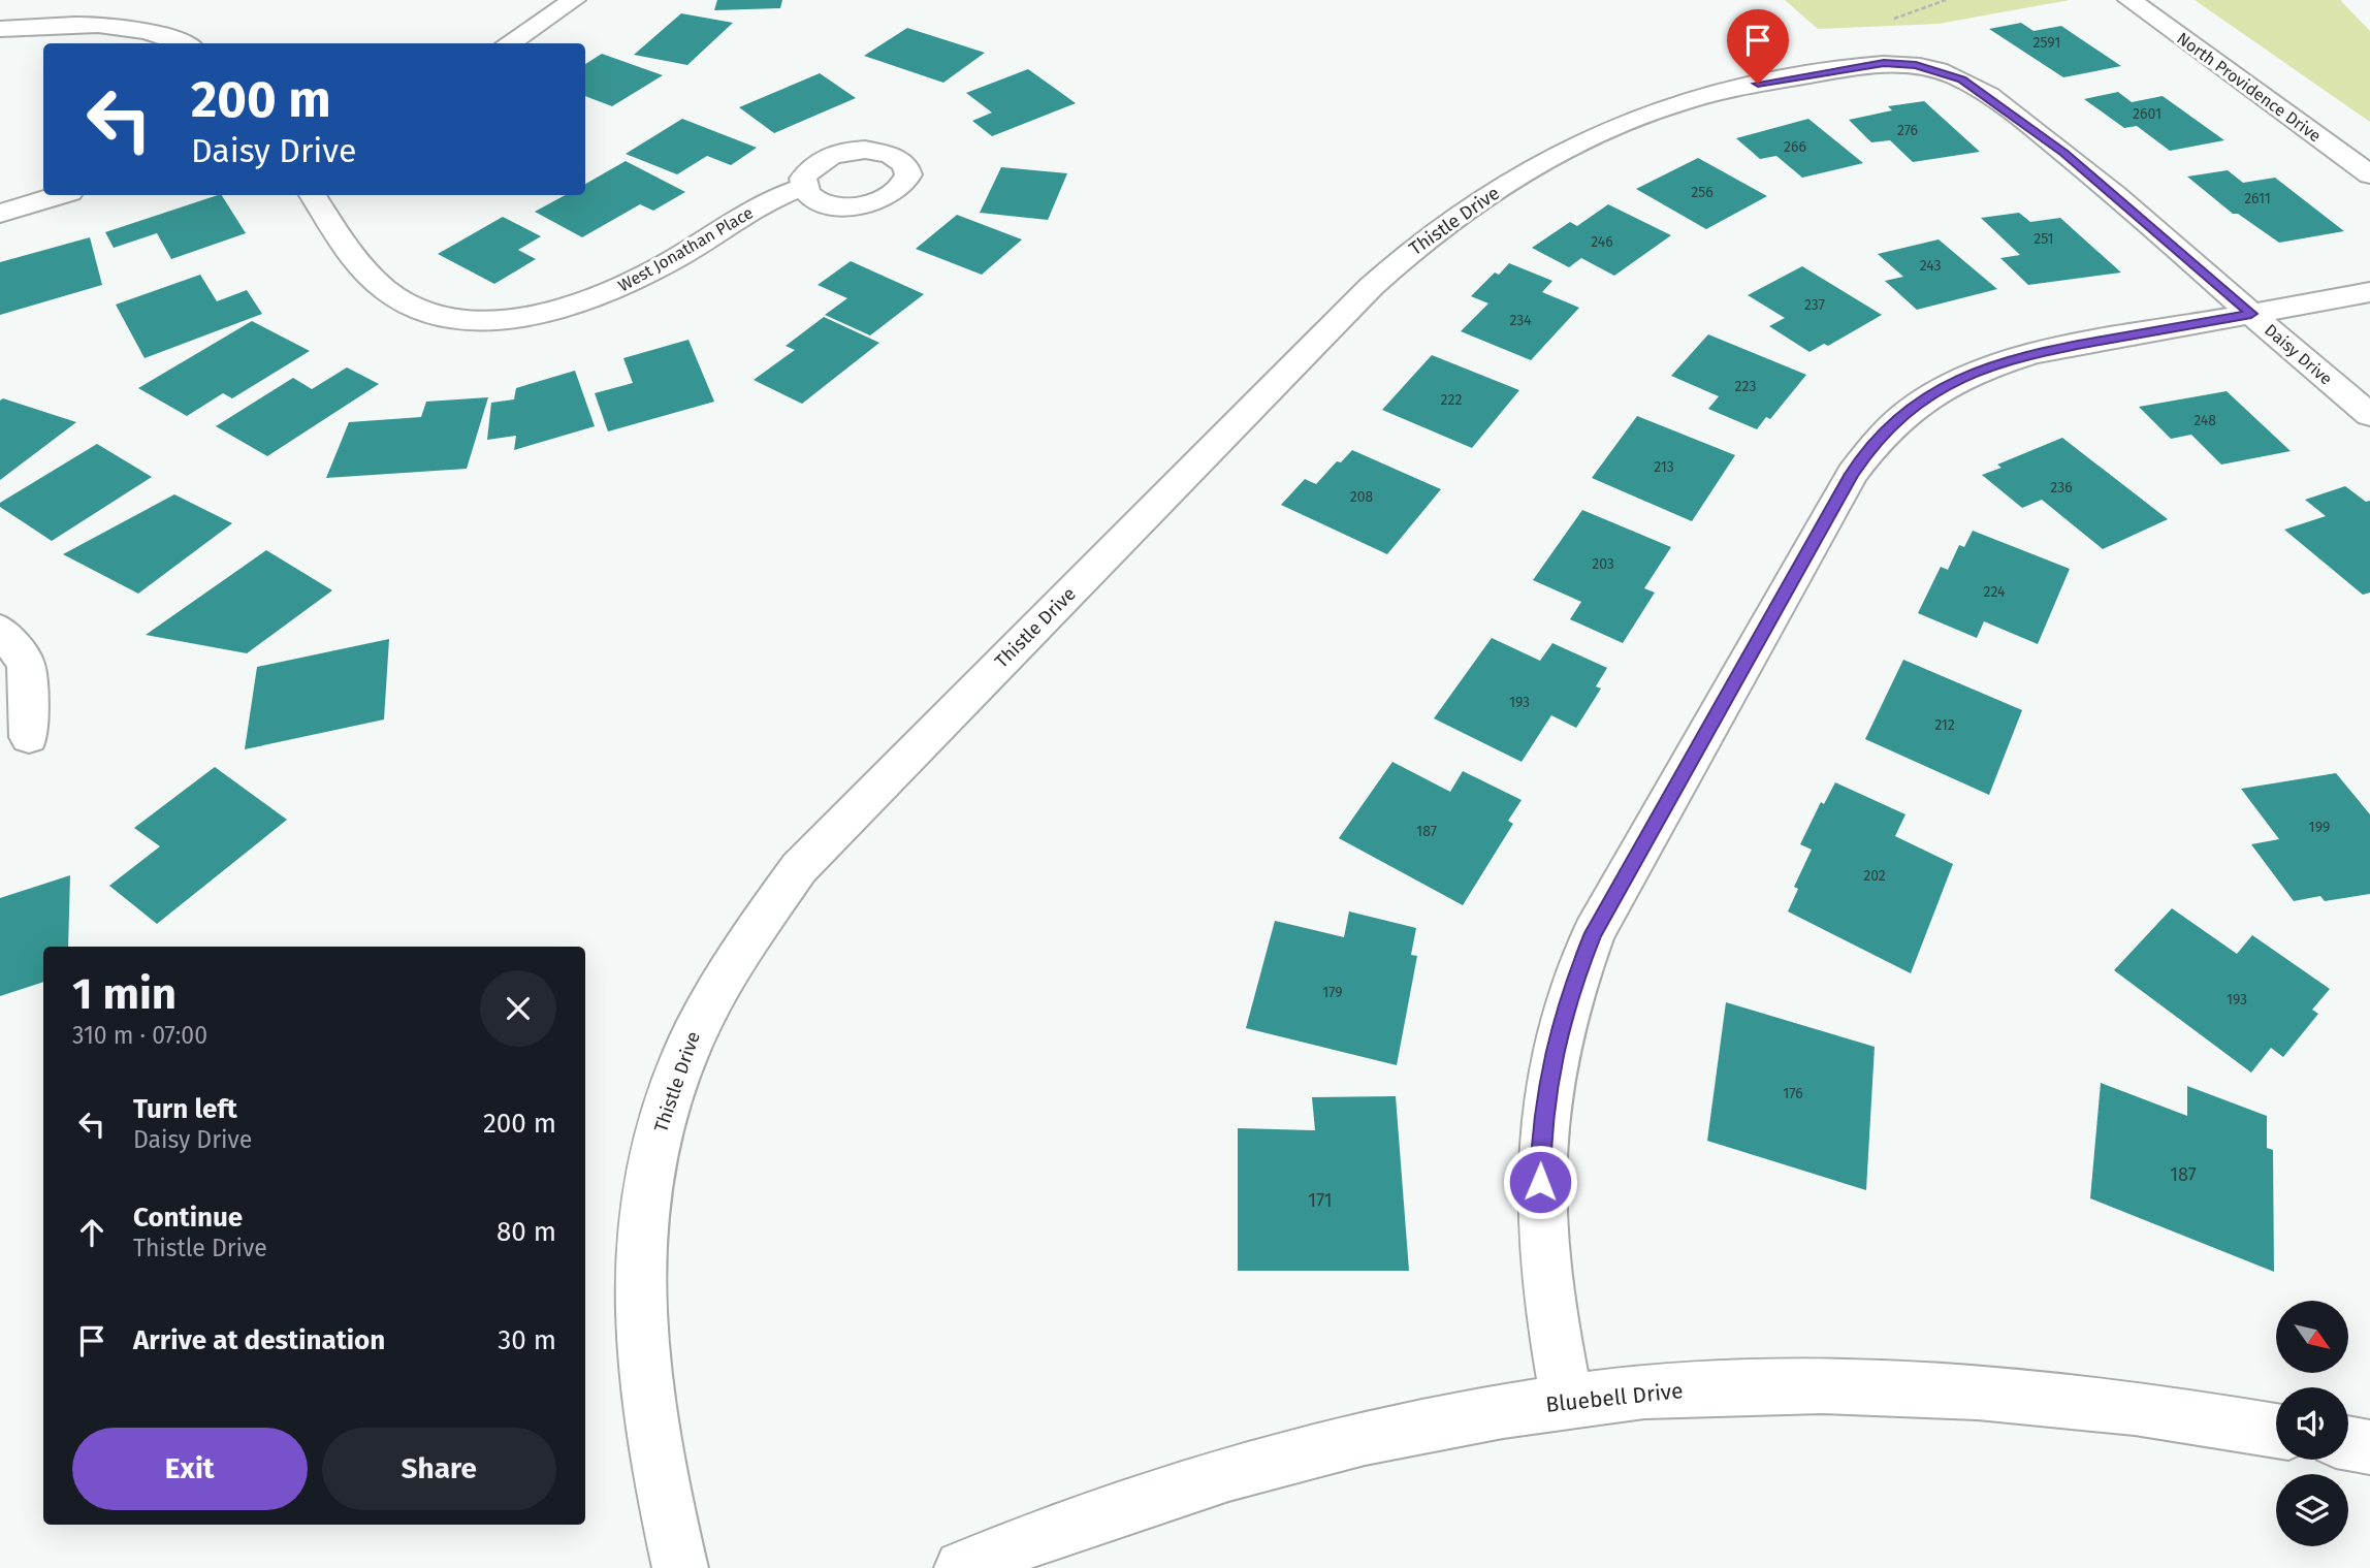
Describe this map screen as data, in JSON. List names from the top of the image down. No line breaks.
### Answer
{"streets":{"street":["North Providence Drive","Thistle Drive","West Jonathan Place","Daisy Drive","Bluebell Drive"]},"crossings":[["Thistle Drive","Daisy Drive"]],"house_numbers":["2591","2601","276","266","256","2611","251","246","243","237","234","223","222","248","213","236","208","203","224","193","212","199","187","202","179","193","176","187","171"],"north":"bottom right","page":{"turn":["200 m","Daisy Drive"],"heading":["1 min","310 m · 07:00"],"list":[{"name":"Turn left","note":"Daisy Drive","value":"200 m"},{"name":"Continue","note":"Thistle Drive","value":"80 m"},{"name":"Arrive at destination","value":"30 m"}],"buttons":["Exit","Share"]}}
